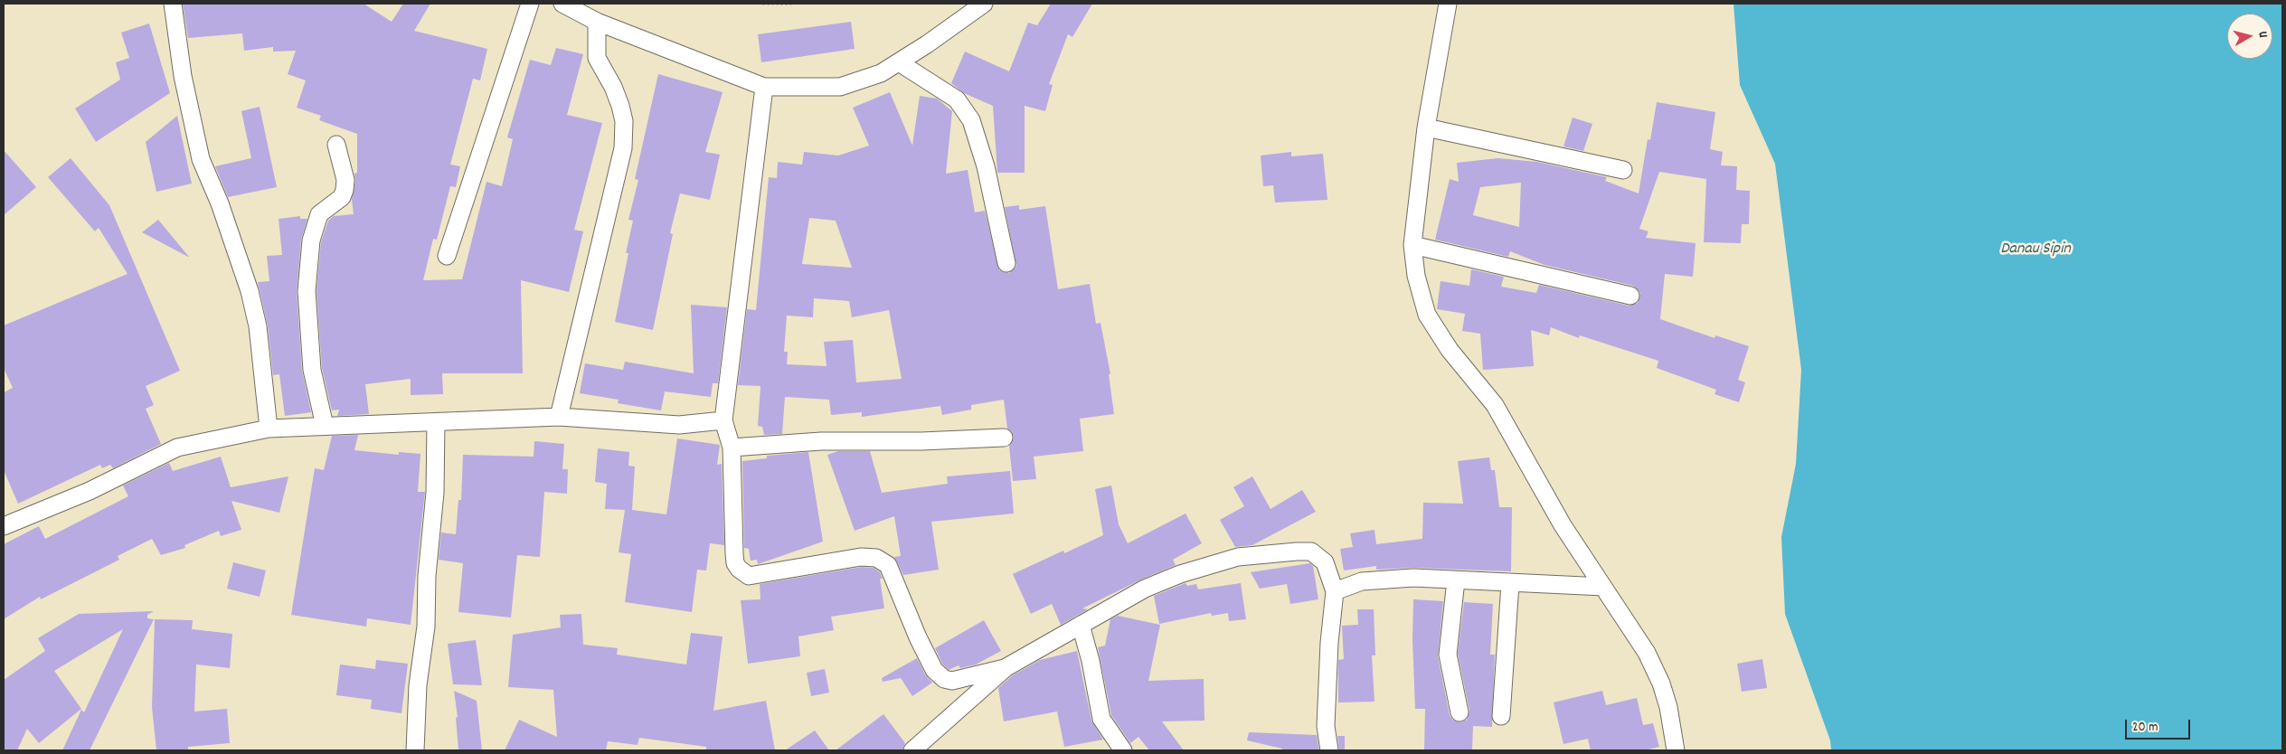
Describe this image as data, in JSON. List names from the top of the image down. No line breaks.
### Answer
{"water":["Danau Sipin"],"scale_bar":"20 m","north":"right"}
